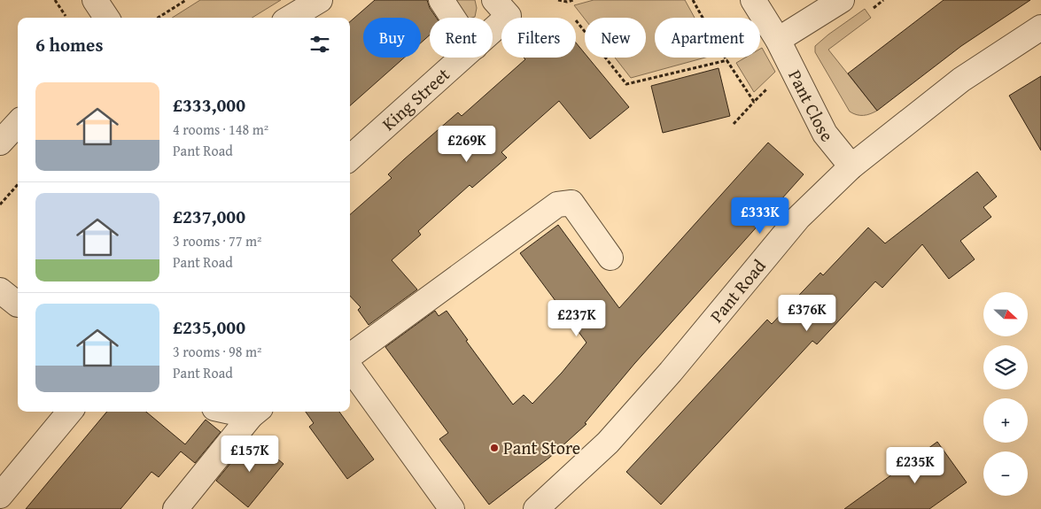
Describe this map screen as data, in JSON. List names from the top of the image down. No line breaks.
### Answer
{"streets":{"street":["King Street","Pant Close","Pant Road"]},"crossings":[["Pant Close","Pant Road"]],"places":["Pant Store"],"north":"right","page":{"chip":["Buy","Rent","Filters","New","Apartment"],"heading":"6 homes","list":[{"name":"£333,000","note":"4 rooms · 148 m² · Pant Road"},{"name":"£237,000","note":"3 rooms · 77 m² · Pant Road"},{"name":"£235,000","note":"3 rooms · 98 m² · Pant Road"}],"price":["£269K","£333K","£376K","£237K","£157K","£235K"],"map_buttons":["+","−"]}}
